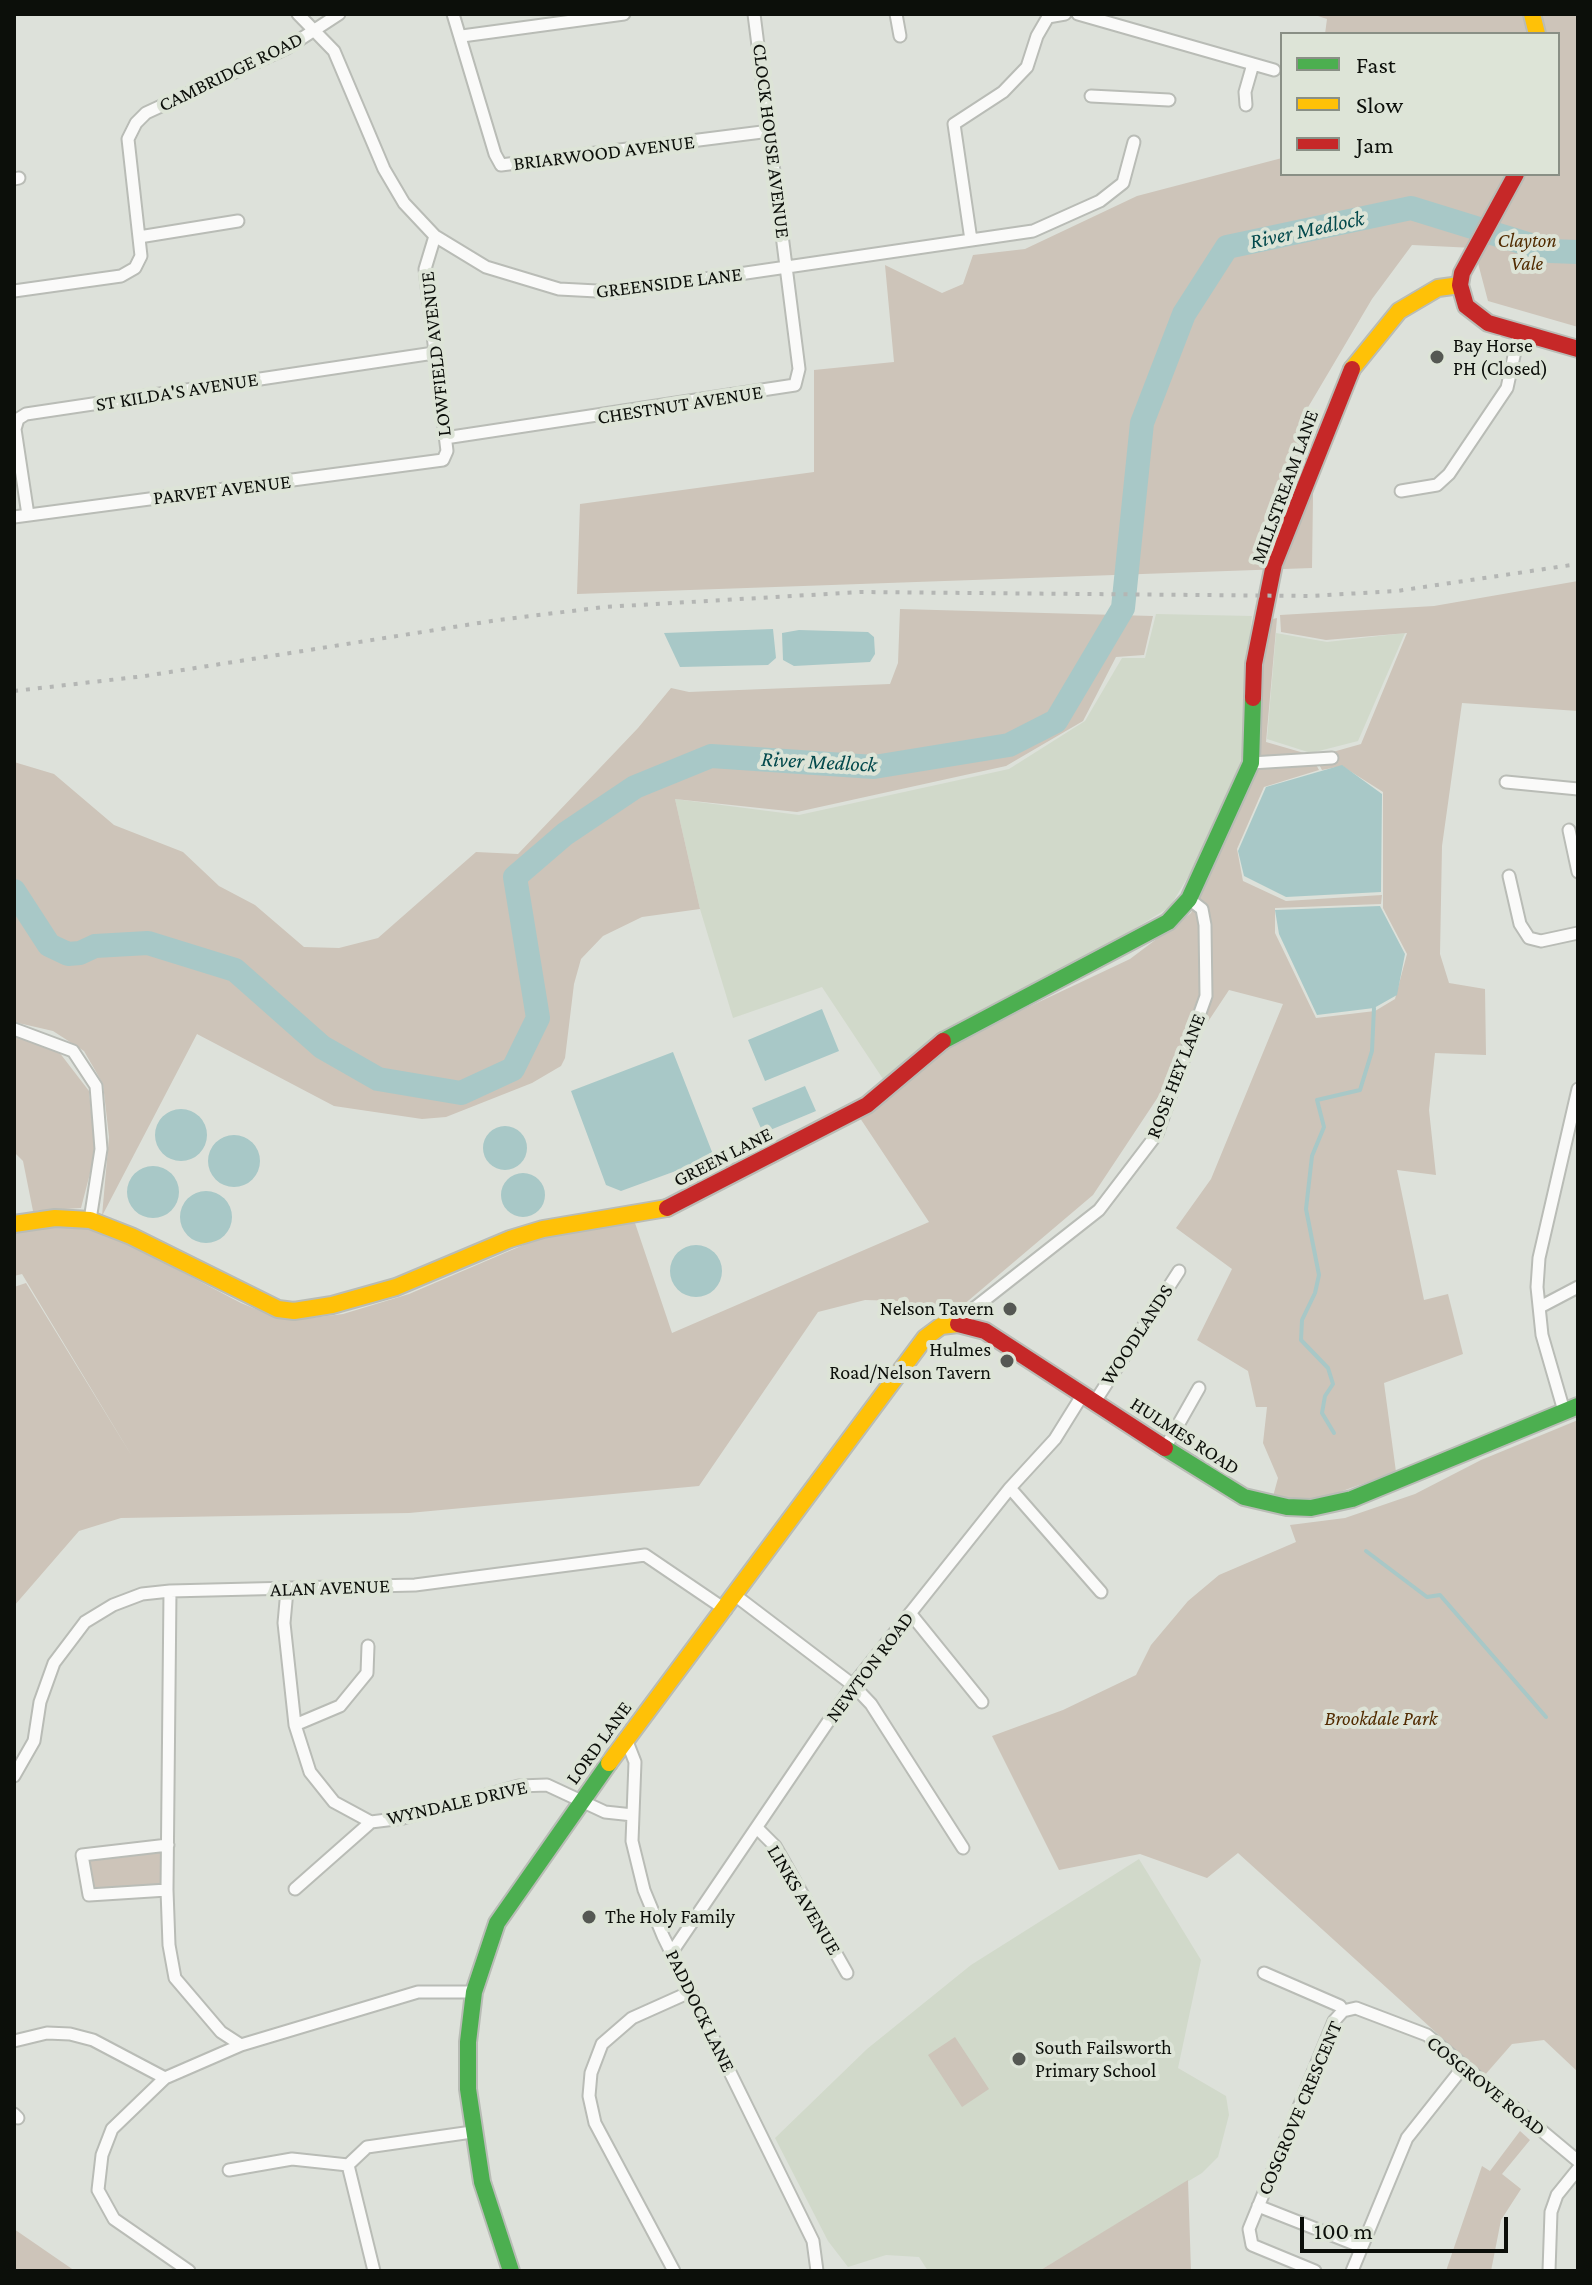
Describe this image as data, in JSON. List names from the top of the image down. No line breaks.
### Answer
{"streets":{"street":["CAMBRIDGE ROAD","CLOCK HOUSE AVENUE","BRIARWOOD AVENUE","GREENSIDE LANE","LOWFIELD AVENUE","ST KILDA'S AVENUE","CHESTNUT AVENUE","MILLSTREAM LANE","PARVET AVENUE","ROSE HEY LANE","GREEN LANE","WOODLANDS","HULMES ROAD","ALAN AVENUE","NEWTON ROAD","LORD LANE","WYNDALE DRIVE","LINKS AVENUE","PADDOCK LANE","COSGROVE ROAD","COSGROVE CRESCENT"]},"crossings":[["CAMBRIDGE ROAD","GREENSIDE LANE"],["CLOCK HOUSE AVENUE","BRIARWOOD AVENUE"],["CLOCK HOUSE AVENUE","GREENSIDE LANE"],["CLOCK HOUSE AVENUE","CHESTNUT AVENUE"],["GREENSIDE LANE","LOWFIELD AVENUE"],["GREENSIDE LANE","CHESTNUT AVENUE"],["LOWFIELD AVENUE","ST KILDA'S AVENUE"],["LOWFIELD AVENUE","CHESTNUT AVENUE"],["LOWFIELD AVENUE","PARVET AVENUE"],["ST KILDA'S AVENUE","PARVET AVENUE"],["MILLSTREAM LANE","GREEN LANE"],["ROSE HEY LANE","GREEN LANE"],["ROSE HEY LANE","HULMES ROAD"],["ROSE HEY LANE","LORD LANE"],["WOODLANDS","HULMES ROAD"],["WOODLANDS","NEWTON ROAD"],["HULMES ROAD","NEWTON ROAD"],["HULMES ROAD","LORD LANE"],["ALAN AVENUE","NEWTON ROAD"],["ALAN AVENUE","LORD LANE"],["ALAN AVENUE","WYNDALE DRIVE"],["NEWTON ROAD","LINKS AVENUE"],["NEWTON ROAD","PADDOCK LANE"],["LORD LANE","WYNDALE DRIVE"],["LORD LANE","PADDOCK LANE"],["WYNDALE DRIVE","PADDOCK LANE"],["COSGROVE ROAD","COSGROVE CRESCENT"]],"water":["River Medlock"],"parks":["Clayton Vale","Brookdale Park"],"places":["Bay Horse PH (Closed)","Nelson Tavern","Hulmes Road/Nelson Tavern","The Holy Family","South Failsworth Primary School"],"legend":["Fast","Slow","Jam"],"scale_bar":"100 m"}
